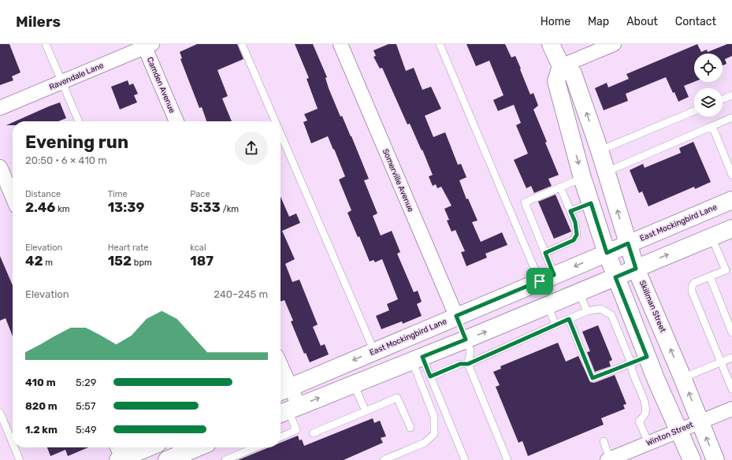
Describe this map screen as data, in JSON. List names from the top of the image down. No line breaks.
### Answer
{"streets":{"main road":["East Mockingbird Lane","Skillman Street"],"street":["Ravendale Lane","Camden Avenue","Somerville Avenue","Winton Street"]},"crossings":[["Ravendale Lane","Camden Avenue"],["Somerville Avenue","East Mockingbird Lane"],["East Mockingbird Lane","Skillman Street"],["Skillman Street","Winton Street"]],"page":{"header":"Milers","nav":["Home","Map","About","Contact"],"heading":["Evening run","20:50 · 6 × 410 m"],"stats":[["Distance","2.46 km"],["Time","13:39"],["Pace","5:33 /km"],["Elevation","42 m"],["Heart rate","152 bpm"],["kcal","187"]],"chart":["Elevation","240–245 m"],"list":[{"name":"410 m","note":"5:29"},{"name":"820 m","note":"5:57"},{"name":"1.2 km","note":"5:49"}]}}
